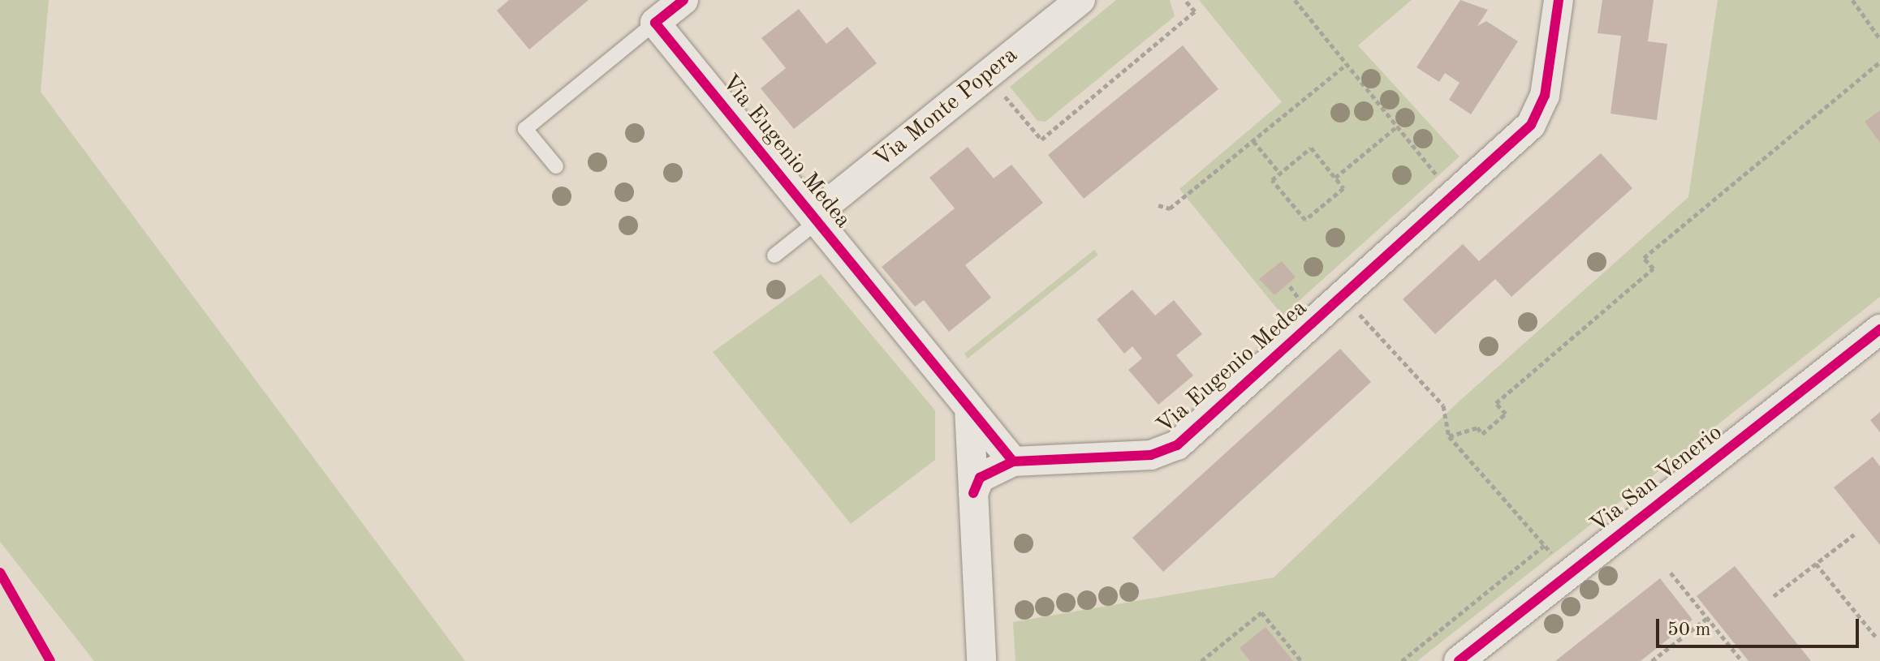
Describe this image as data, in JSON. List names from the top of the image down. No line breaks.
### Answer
{"streets":{"street":["Via Monte Popera","Via Eugenio Medea","Via San Venerio"]},"crossings":[["Via Monte Popera","Via Eugenio Medea"]],"scale_bar":"50 m"}
